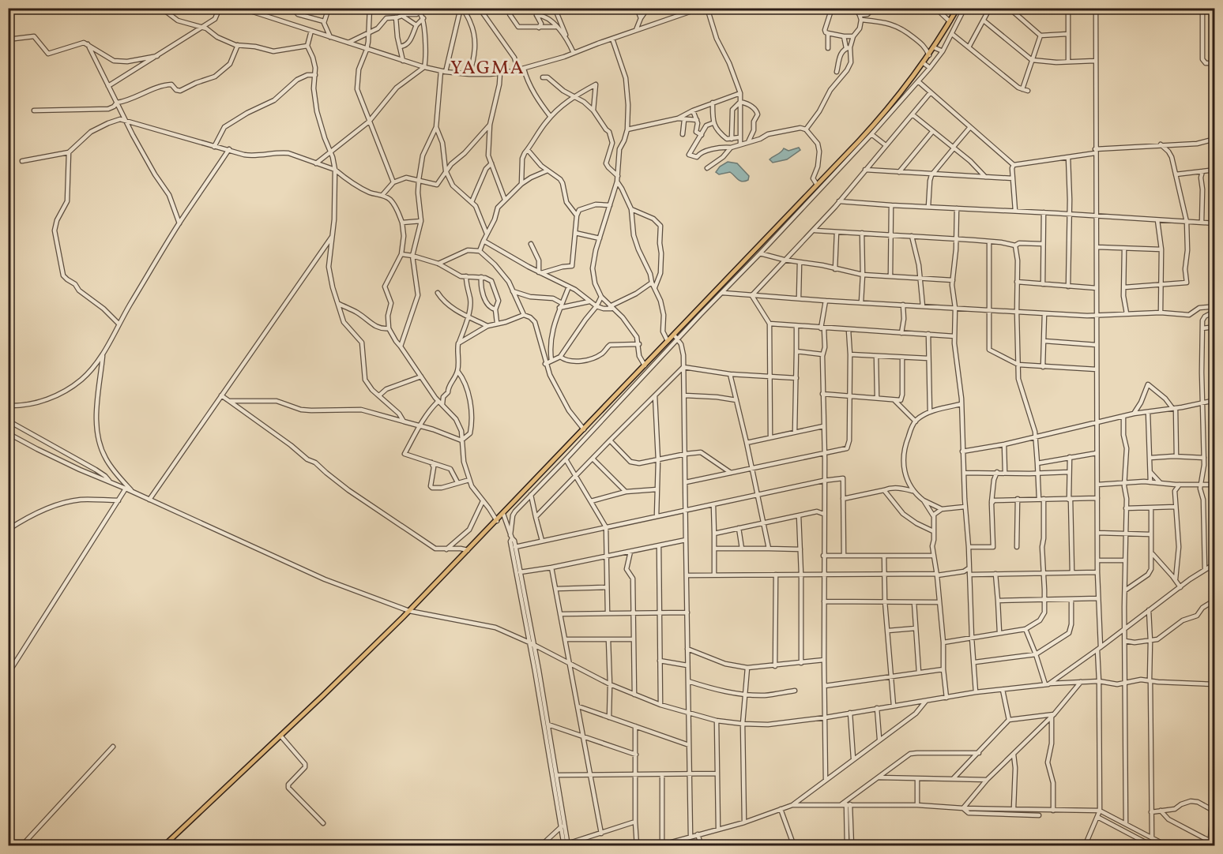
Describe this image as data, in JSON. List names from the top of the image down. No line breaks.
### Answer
{"districts":["YAGMA"]}
